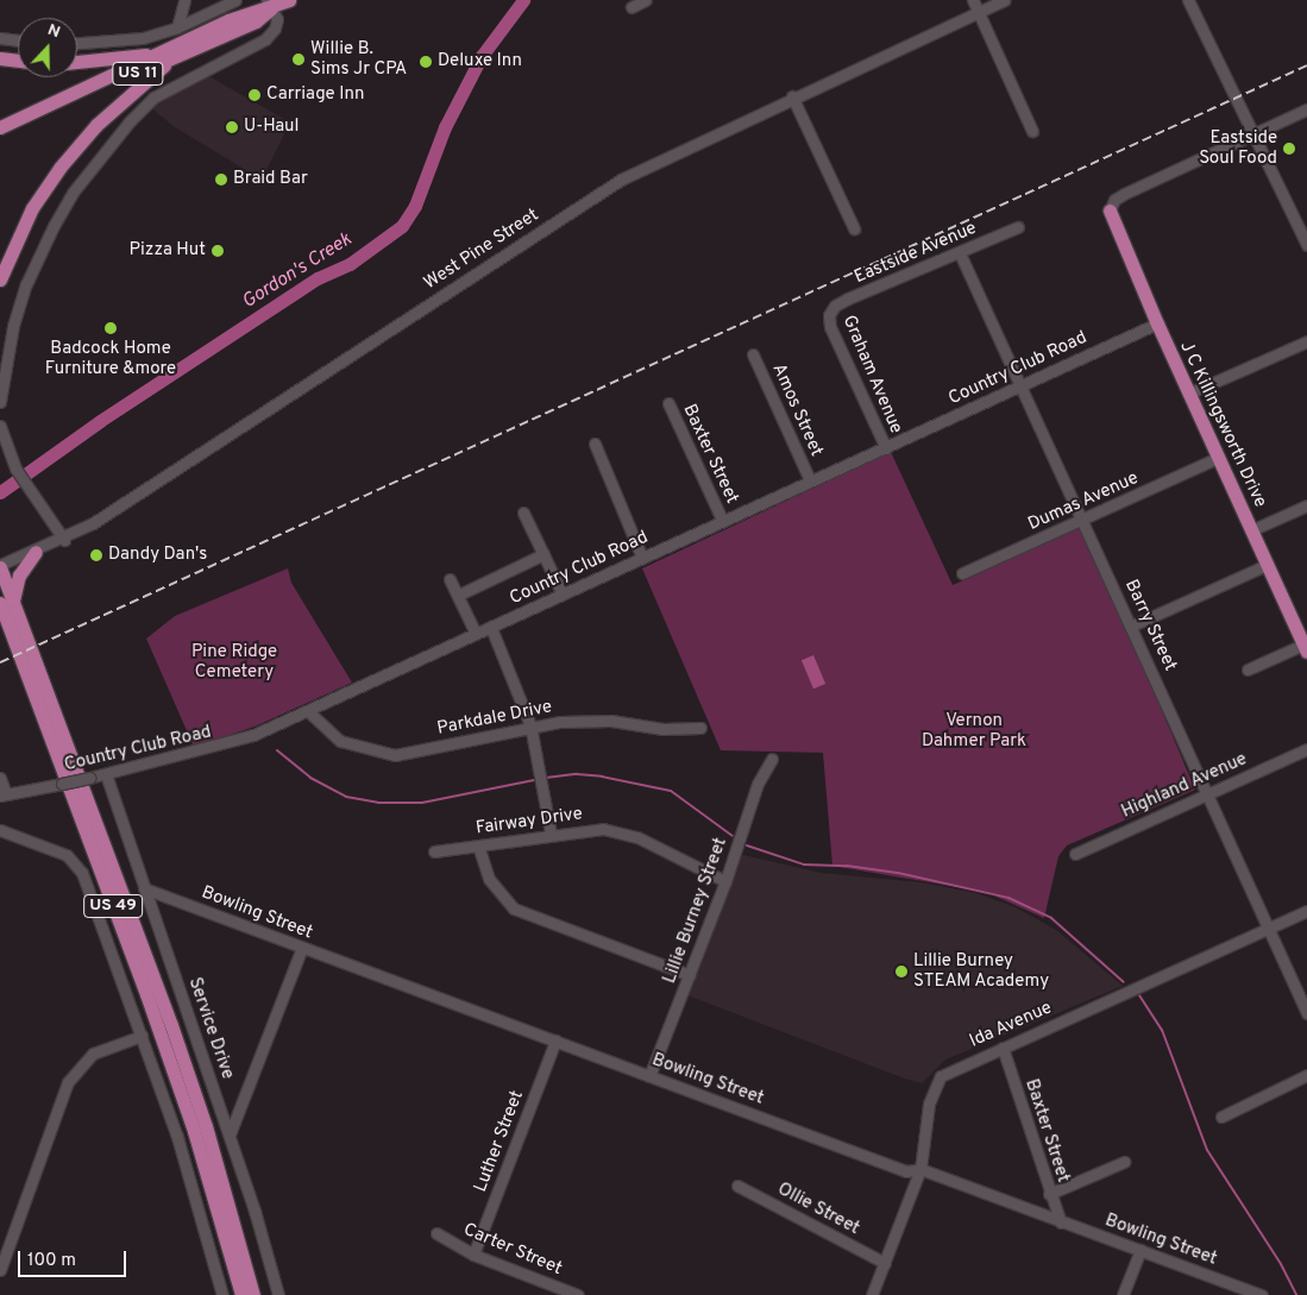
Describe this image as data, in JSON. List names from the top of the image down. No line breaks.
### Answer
{"streets":{"main road":["US 11","J C Killingsworth Drive","US 49"],"street":["West Pine Street","Eastside Avenue","Country Club Road","Graham Avenue","Amos Street","Baxter Street","Dumas Avenue","Barry Street","Parkdale Drive","Highland Avenue","Fairway Drive","Lillie Burney Street","Bowling Street","Ida Avenue","Service Drive","Luther Street","Ollie Street","Carter Street"]},"crossings":[["West Pine Street","US 49"],["Eastside Avenue","Graham Avenue"],["Eastside Avenue","Barry Street"],["Country Club Road","Graham Avenue"],["Country Club Road","Amos Street"],["Country Club Road","J C Killingsworth Drive"],["Country Club Road","Baxter Street"],["Country Club Road","Barry Street"],["Country Club Road","Parkdale Drive"],["Country Club Road","Service Drive"],["J C Killingsworth Drive","Dumas Avenue"],["Baxter Street","Bowling Street"],["Baxter Street","Ida Avenue"],["Dumas Avenue","Barry Street"],["Barry Street","Highland Avenue"],["Barry Street","Ida Avenue"],["Fairway Drive","Lillie Burney Street"],["Lillie Burney Street","Bowling Street"],["Bowling Street","Ida Avenue"],["Bowling Street","Service Drive"],["Bowling Street","Luther Street"],["Ida Avenue","Ollie Street"],["Luther Street","Carter Street"]],"water":["Gordon's Creek"],"parks":["Pine Ridge Cemetery","Vernon Dahmer Park"],"places":["Willie B. Sims Jr CPA","Deluxe Inn","Carriage Inn","U-Haul","Eastside Soul Food","Braid Bar","Pizza Hut","Badcock Home Furniture &more","Dandy Dan's","Lillie Burney STEAM Academy"],"scale_bar":"100 m","north":"top"}
